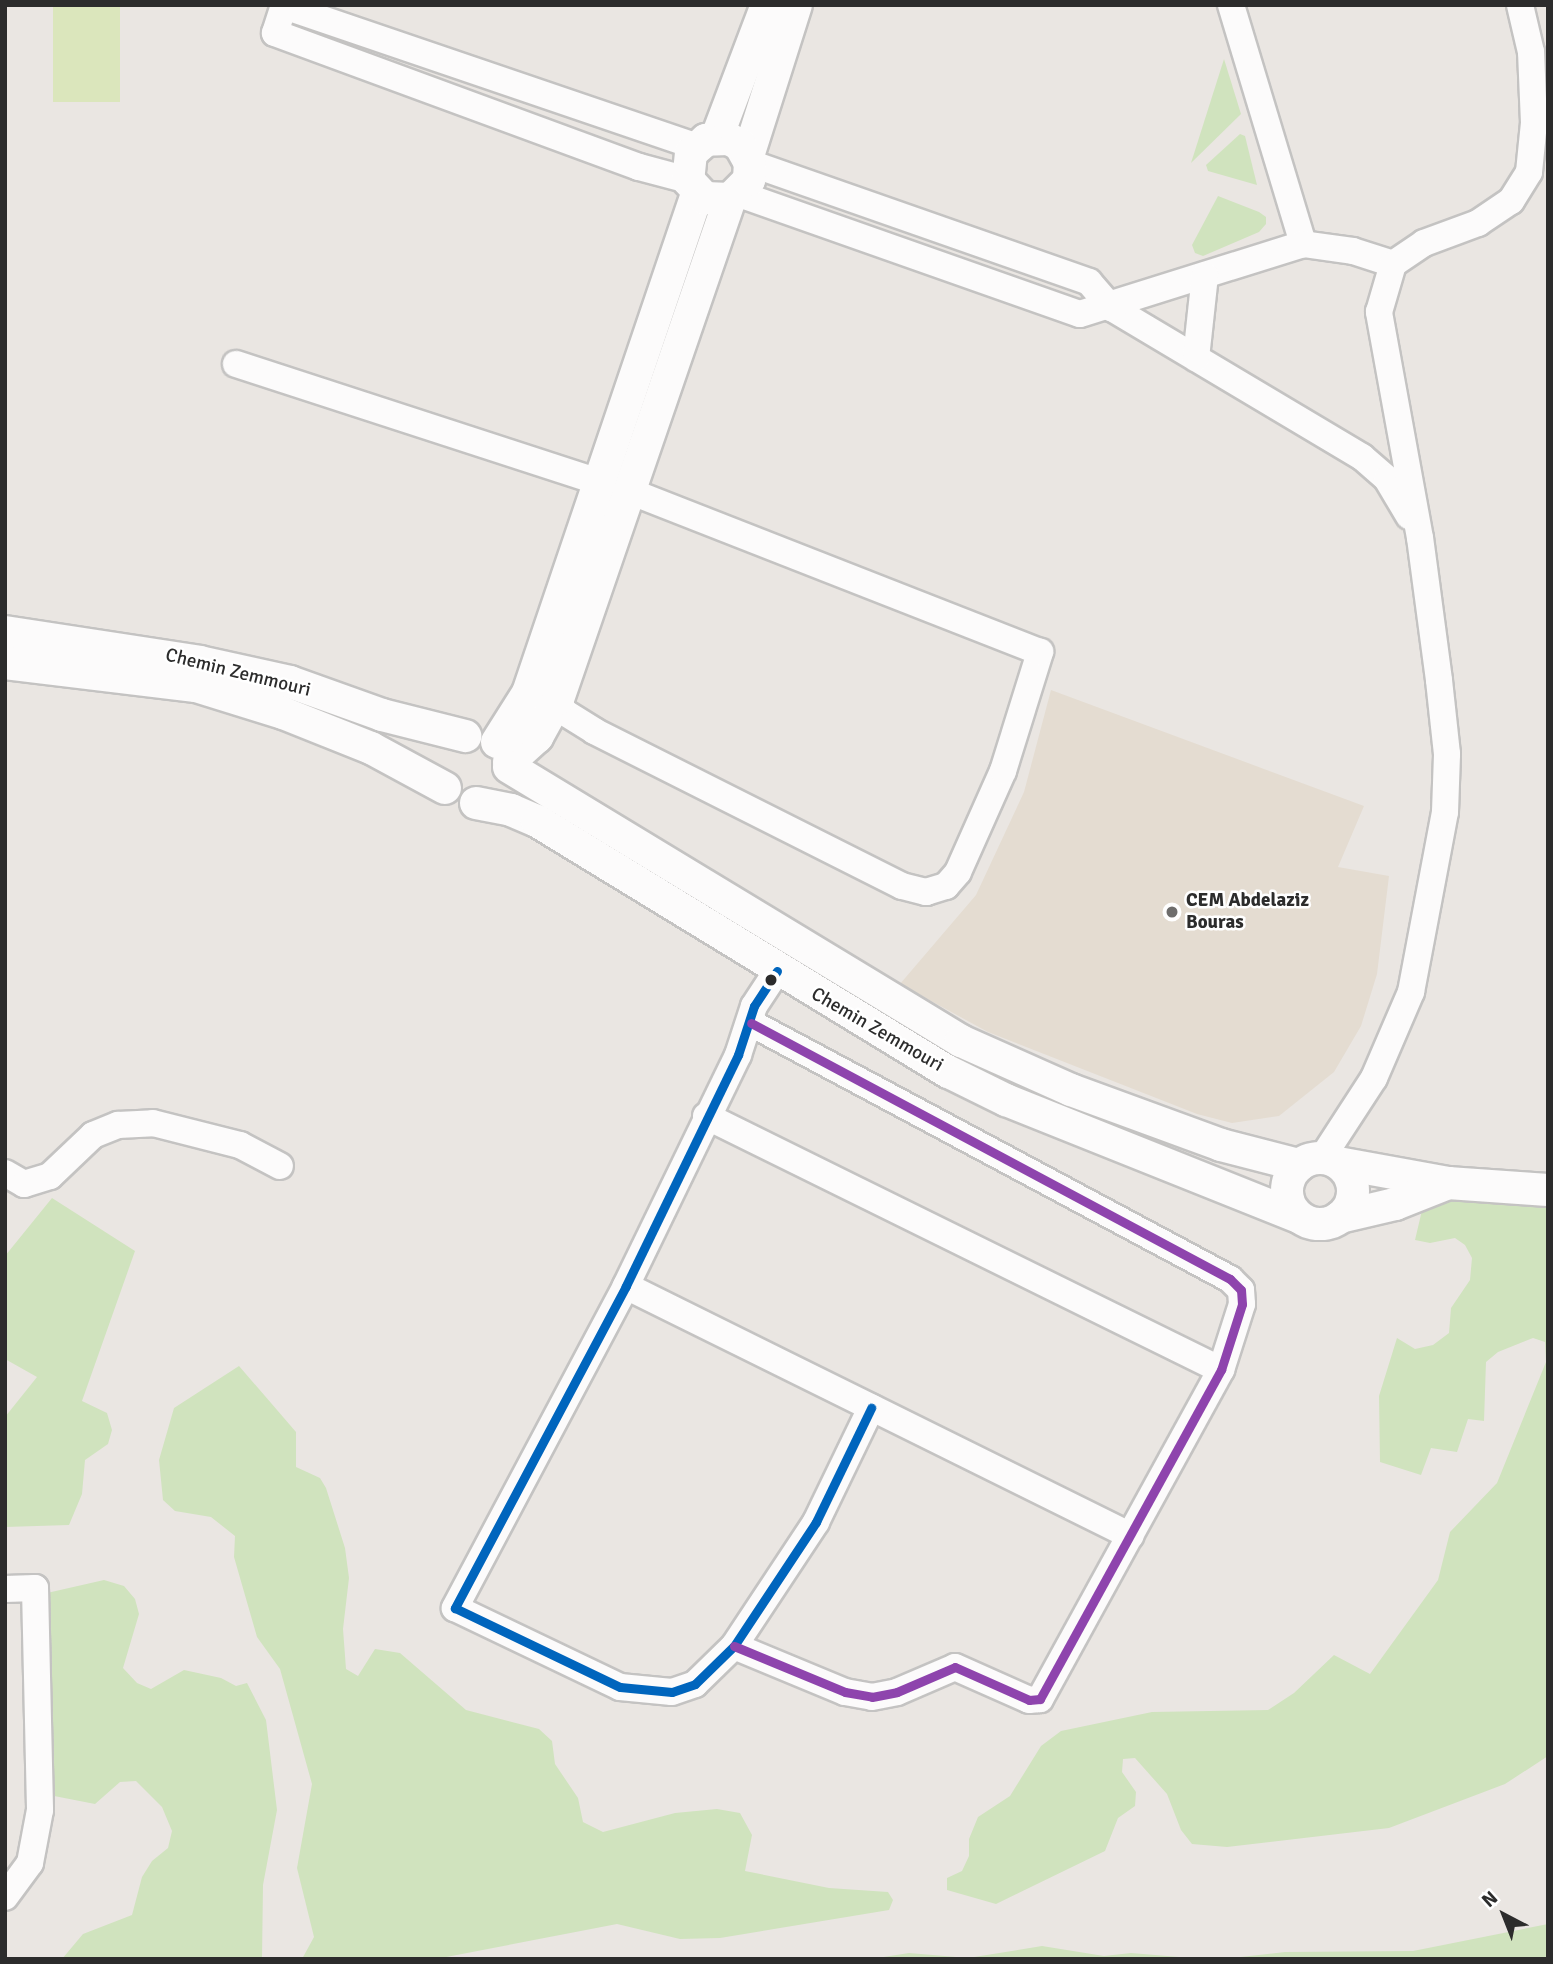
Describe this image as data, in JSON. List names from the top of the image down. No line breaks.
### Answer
{"streets":{"street":["Chemin Zemmouri"]},"places":["CEM Abdelaziz Bouras"],"north":"top left"}
